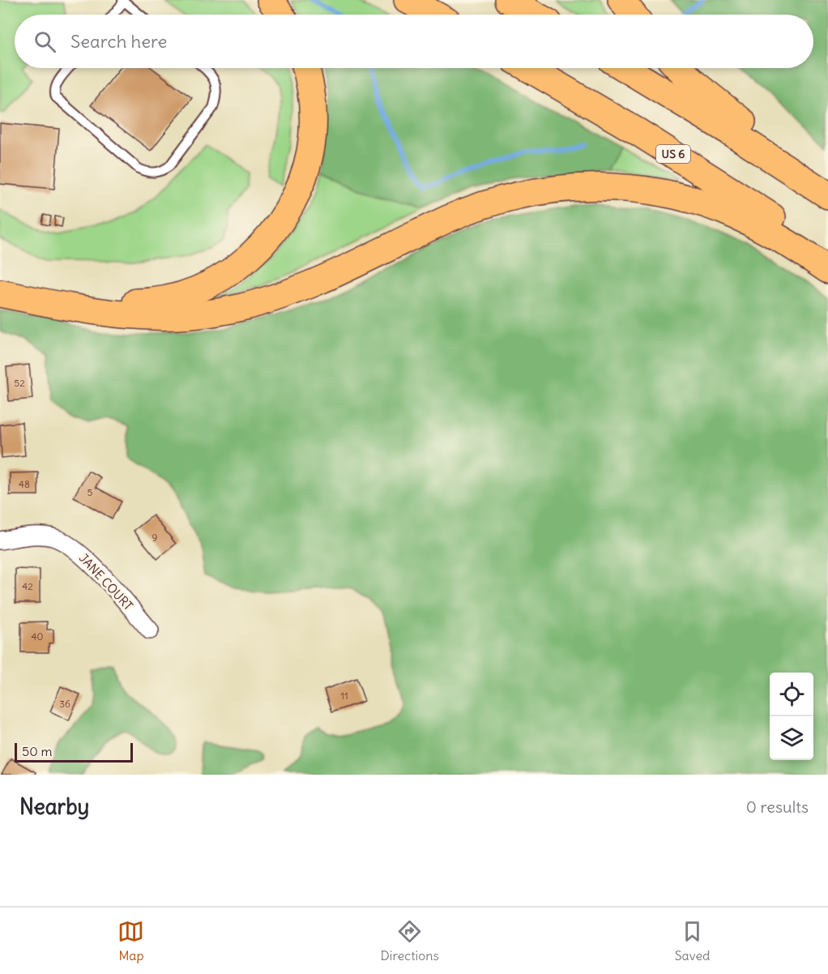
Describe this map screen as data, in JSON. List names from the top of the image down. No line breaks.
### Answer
{"streets":{"highway":["US 6"],"street":["JANE COURT"]},"house_numbers":["52","48","5","9","42","40","11","36"],"scale_bar":"50 m","page":{"search":"Search here","scale":"50 m","heading":["Nearby","0 results"],"nav":["Map","Directions","Saved"]}}
